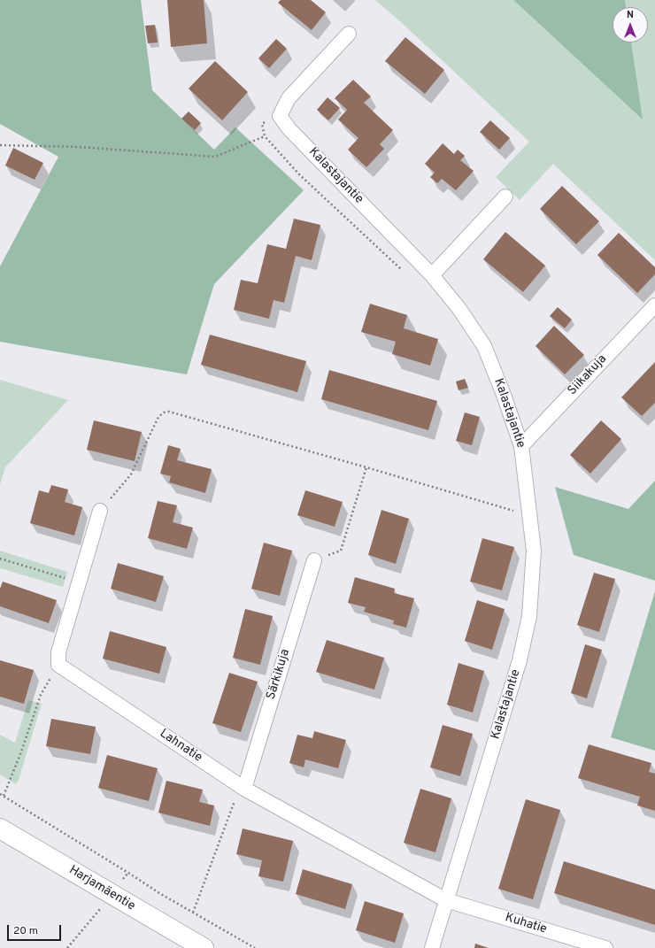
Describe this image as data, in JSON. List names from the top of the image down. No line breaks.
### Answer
{"streets":{"street":["Kalastajantie","Siikakuja","Särkikuja","Lahnatie","Harjamäentie","Kuhatie"]},"crossings":[["Kalastajantie","Siikakuja"],["Kalastajantie","Lahnatie"],["Kalastajantie","Kuhatie"],["Särkikuja","Lahnatie"],["Lahnatie","Kuhatie"]],"scale_bar":"20 m","north":"top"}
